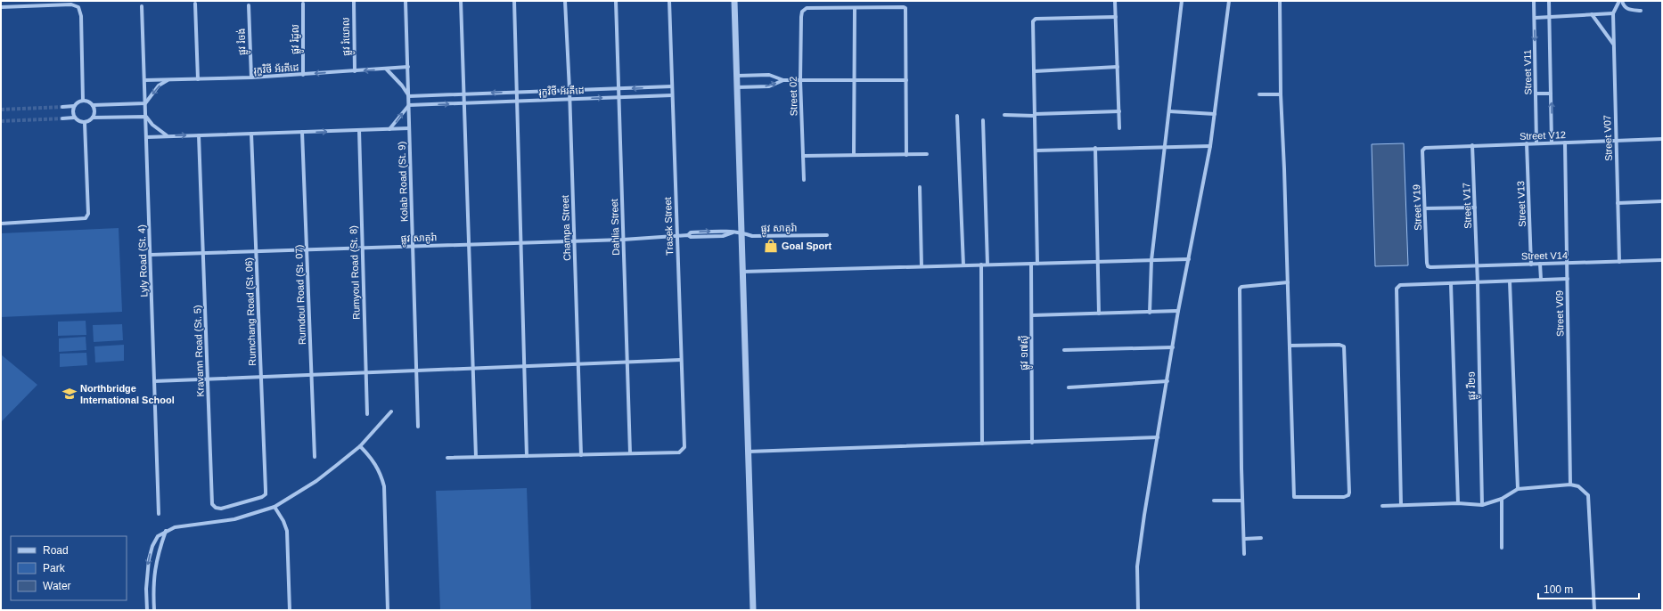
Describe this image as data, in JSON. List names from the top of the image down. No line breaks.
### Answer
{"streets":{"street":["ផ្លូវ រំយោល","ផ្លូវ រំដូល","ផ្លូវ រំចង់","រុក្ខវិថី អ័រគីដេ","Street V11","Street 02","Street V12","Street V07","Kolab Road (St. 9)","Street V13","Street V17","Street V19","Trasek Street","Dahlia Street","Champa Street","ផ្លូវ សាគូរ៉ា","Street V14","Lyly Road (St. 4)","Rumyoul Road (St. 8)","Rumdoul Road (St. 07)","Rumchang Road (St. 06)","Street V09","Kravann Road (St. 5)","ផ្លូវ ១៧ស៊ី","ផ្លូវ វី២១"]},"crossings":[["ផ្លូវ រំយោល","រុក្ខវិថី អ័រគីដេ"],["ផ្លូវ រំដូល","រុក្ខវិថី អ័រគីដេ"],["ផ្លូវ រំចង់","រុក្ខវិថី អ័រគីដេ"],["រុក្ខវិថី អ័រគីដេ","Kolab Road (St. 9)"],["រុក្ខវិថី អ័រគីដេ","Trasek Street"],["រុក្ខវិថី អ័រគីដេ","Dahlia Street"],["រុក្ខវិថី អ័រគីដេ","Champa Street"],["រុក្ខវិថី អ័រគីដេ","Lyly Road (St. 4)"],["Street V11","Street V12"],["Street V12","Street V07"],["Street V12","Street V13"],["Street V12","Street V17"],["Street V12","Street V19"],["Street V12","Street V09"],["Street V07","Street V14"],["Kolab Road (St. 9)","ផ្លូវ សាគូរ៉ា"],["Street V13","Street V14"],["Street V17","Street V14"],["Street V17","ផ្លូវ វី២១"],["Street V19","Street V14"],["Trasek Street","Dahlia Street"],["Trasek Street","ផ្លូវ សាគូរ៉ា"],["Dahlia Street","ផ្លូវ សាគូរ៉ា"],["Champa Street","ផ្លូវ សាគូរ៉ា"],["ផ្លូវ សាគូរ៉ា","Lyly Road (St. 4)"],["ផ្លូវ សាគូរ៉ា","Rumyoul Road (St. 8)"],["ផ្លូវ សាគូរ៉ា","Rumdoul Road (St. 07)"],["ផ្លូវ សាគូរ៉ា","Rumchang Road (St. 06)"],["ផ្លូវ សាគូរ៉ា","Kravann Road (St. 5)"],["Street V14","Street V09"],["Street V14","ផ្លូវ វី២១"],["Rumchang Road (St. 06)","Kravann Road (St. 5)"]],"places":{"shop":["Goal Sport"],"school or university":["Northbridge International School"]},"legend":["Road","Park","Water"],"scale_bar":"100 m"}
